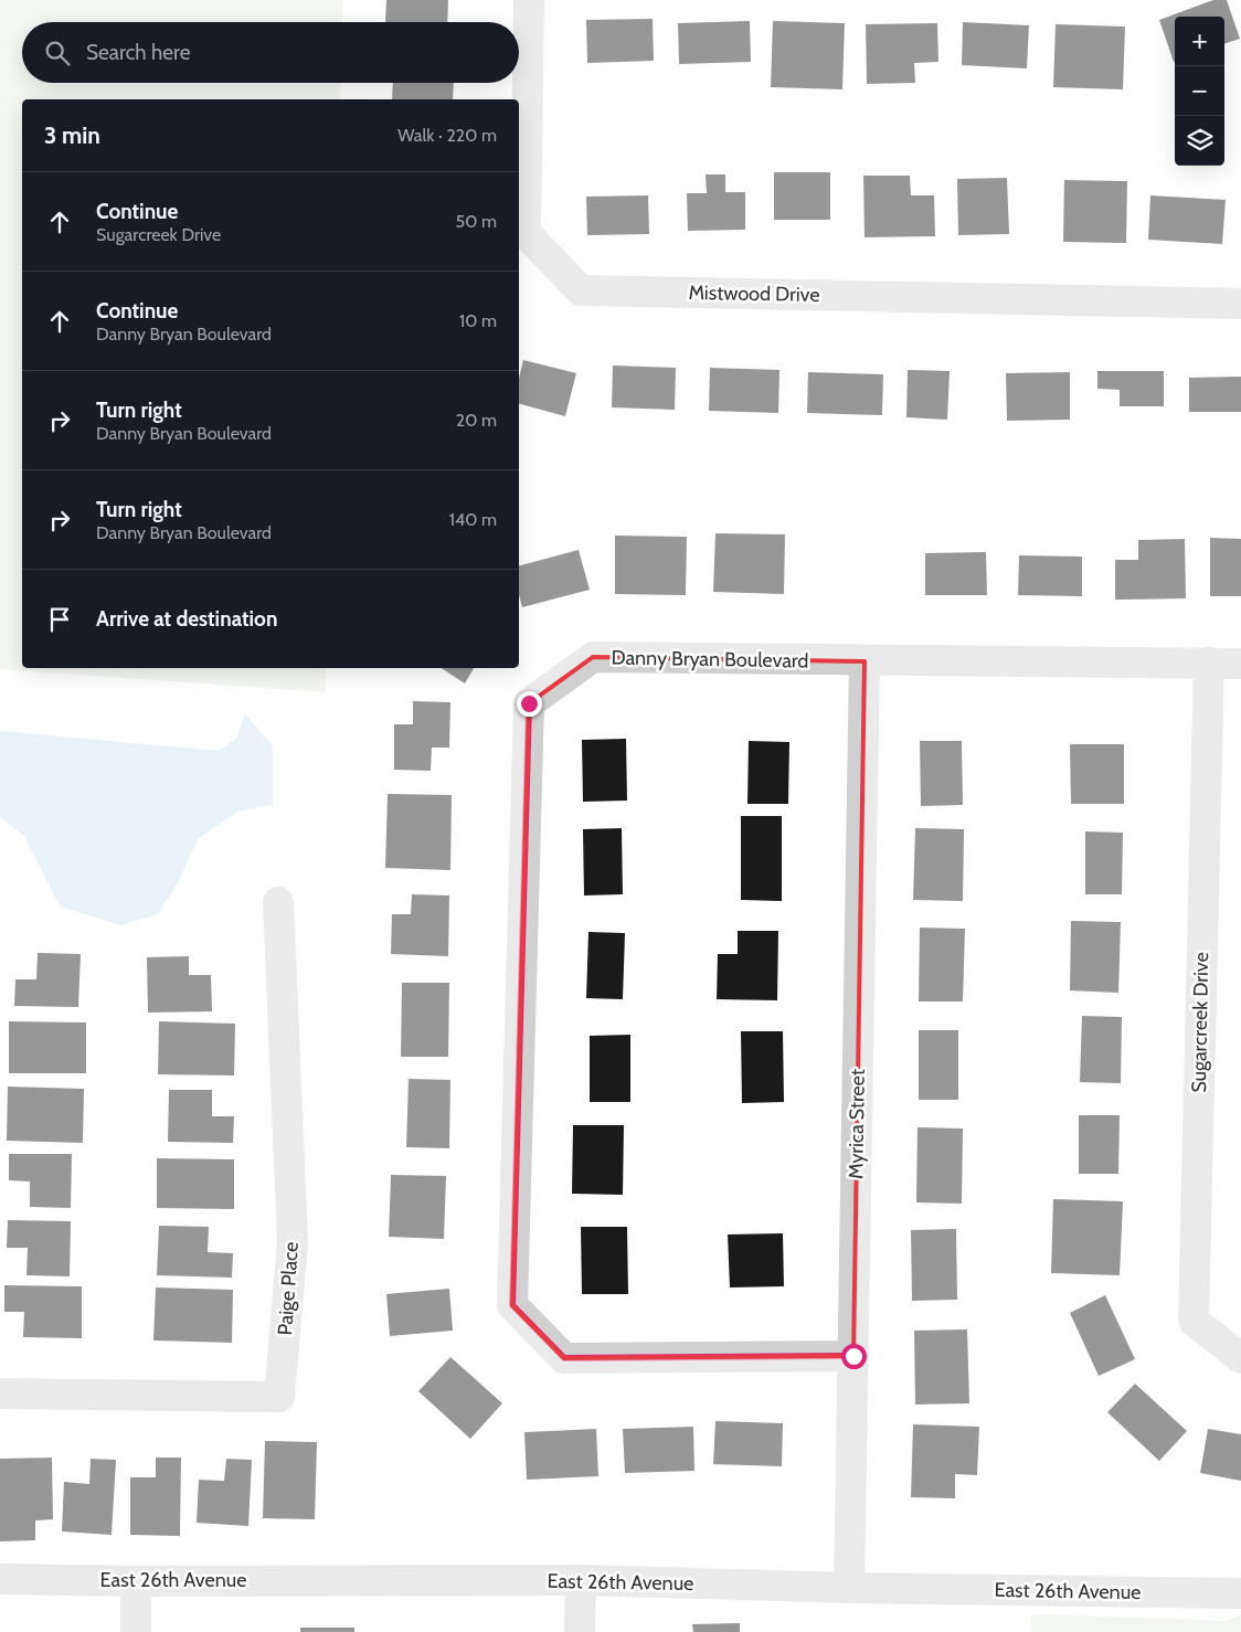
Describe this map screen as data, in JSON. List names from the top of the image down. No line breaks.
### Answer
{"streets":{"street":["Mistwood Drive","Danny Bryan Boulevard","Sugarcreek Drive","Myrica Street","Paige Place","East 26th Avenue"]},"crossings":[["Danny Bryan Boulevard","Sugarcreek Drive"],["Danny Bryan Boulevard","Myrica Street"],["Myrica Street","East 26th Avenue"]],"page":{"map_buttons":["+","−"],"search":"Search here","heading":["3 min","Walk · 220 m"],"list":[["Continue","Sugarcreek Drive","50 m"],["Continue","Danny Bryan Boulevard","10 m"],["Turn right","Danny Bryan Boulevard","20 m"],["Turn right","Danny Bryan Boulevard","140 m"],"Arrive at destination"]}}
